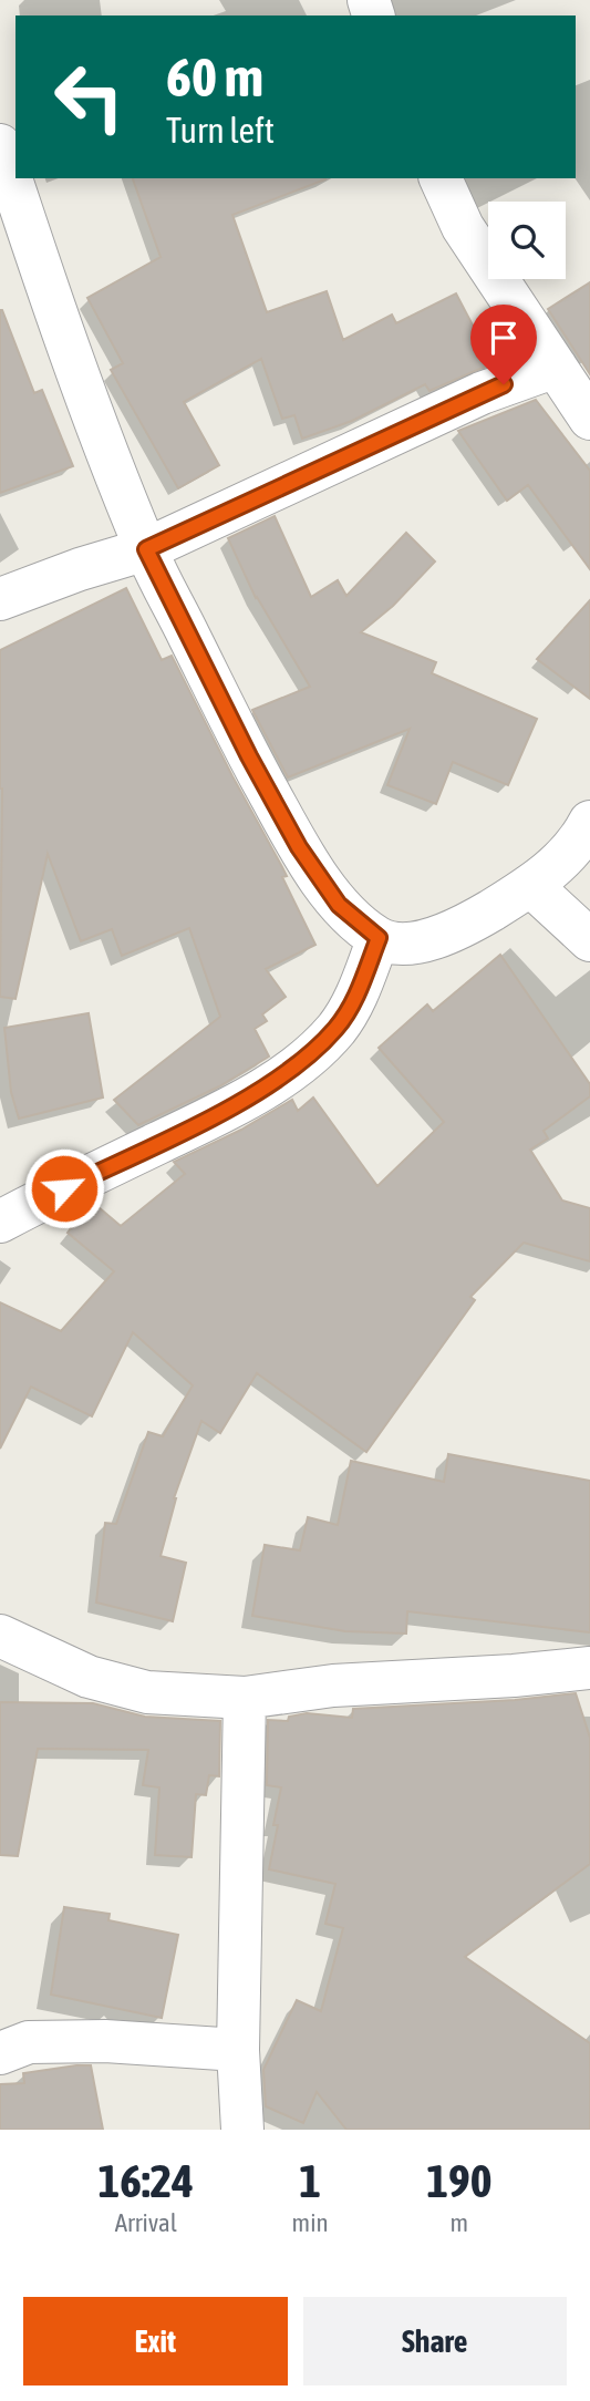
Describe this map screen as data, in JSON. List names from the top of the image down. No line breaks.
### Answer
{"page":{"turn":["60 m","Turn left"],"eta":["16:24","Arrival","1","min","190","m"],"buttons":["Exit","Share"]}}
